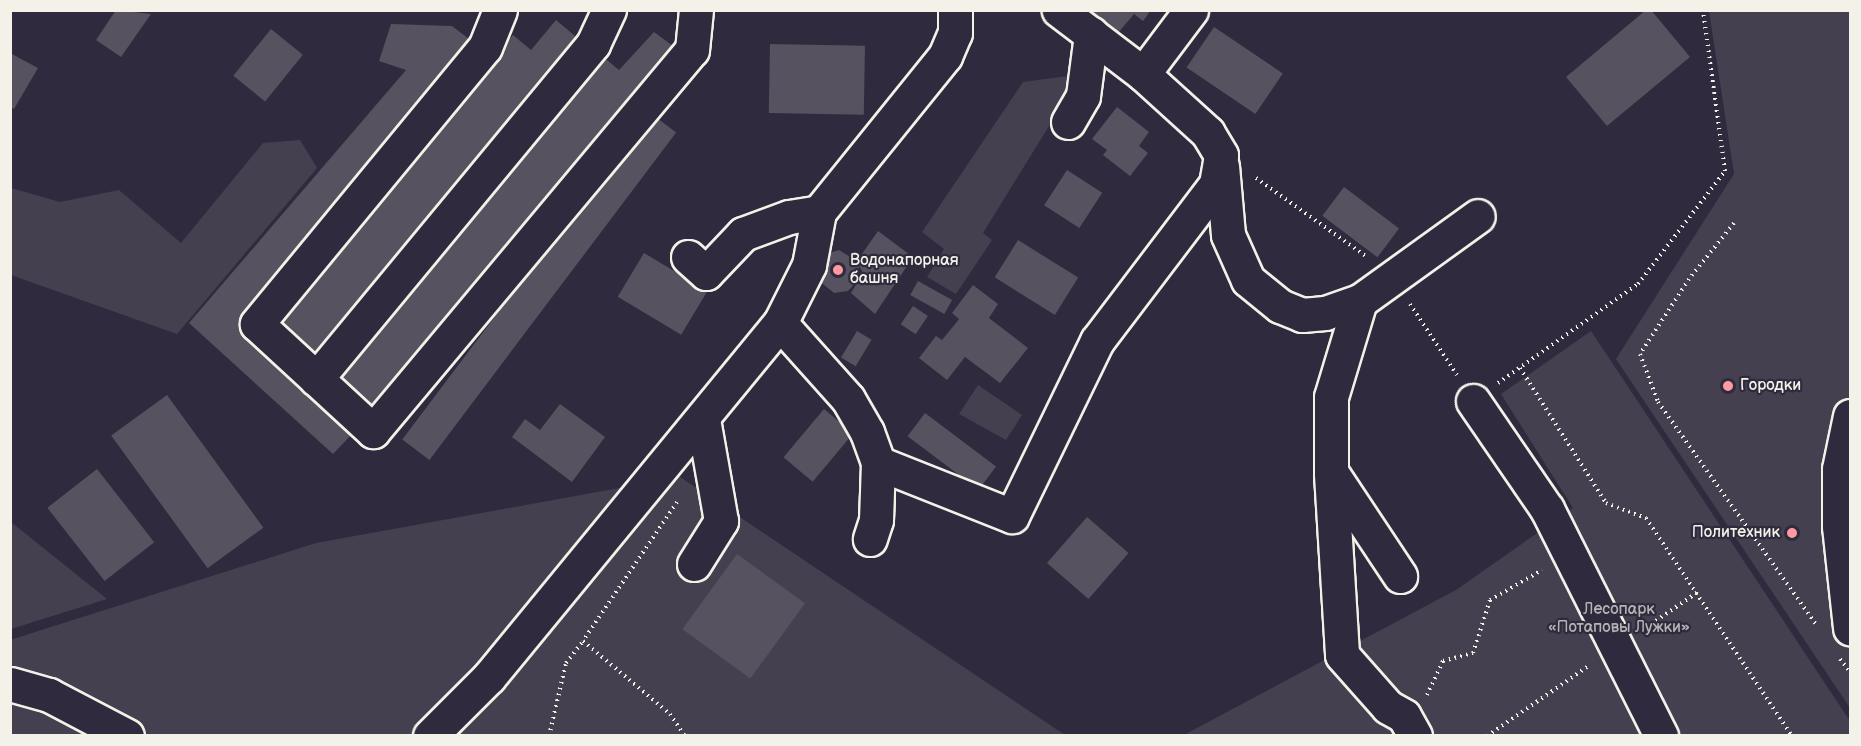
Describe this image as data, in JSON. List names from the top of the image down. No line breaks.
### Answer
{"parks":["Лесопарк «Потаповы Лужки»"],"places":["Водонапорная башня","Городки","Политехник"]}
